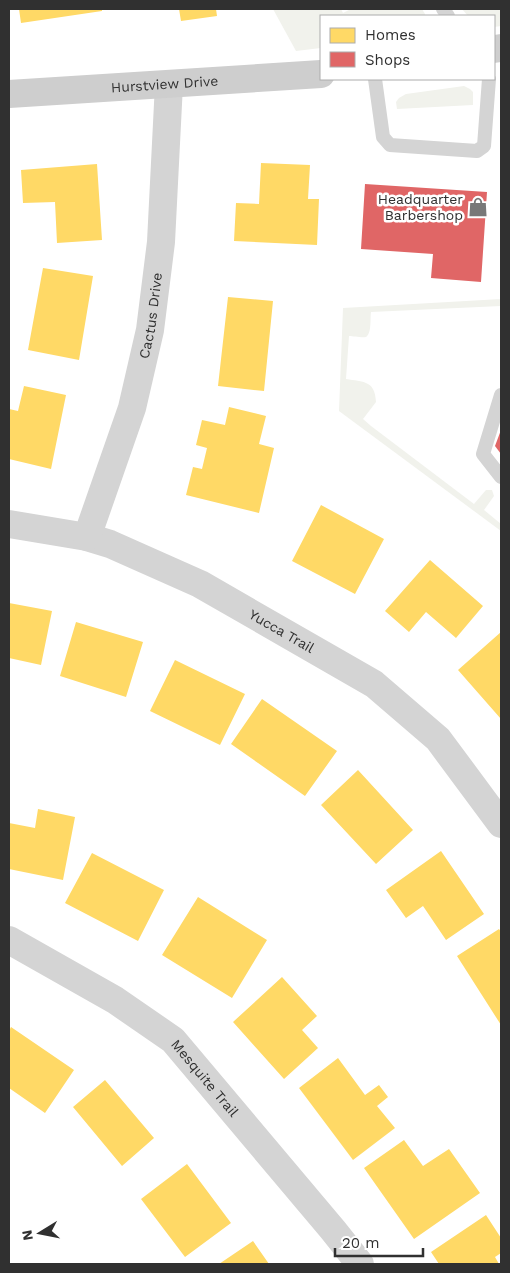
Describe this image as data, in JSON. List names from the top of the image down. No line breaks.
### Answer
{"streets":{"street":["Hurstview Drive","Cactus Drive","Yucca Trail","Mesquite Trail"]},"crossings":[["Hurstview Drive","Cactus Drive"],["Cactus Drive","Yucca Trail"]],"places":{"shop":["Headquarter Barbershop"]},"legend":["Homes","Shops"],"scale_bar":"20 m","north":"left"}
